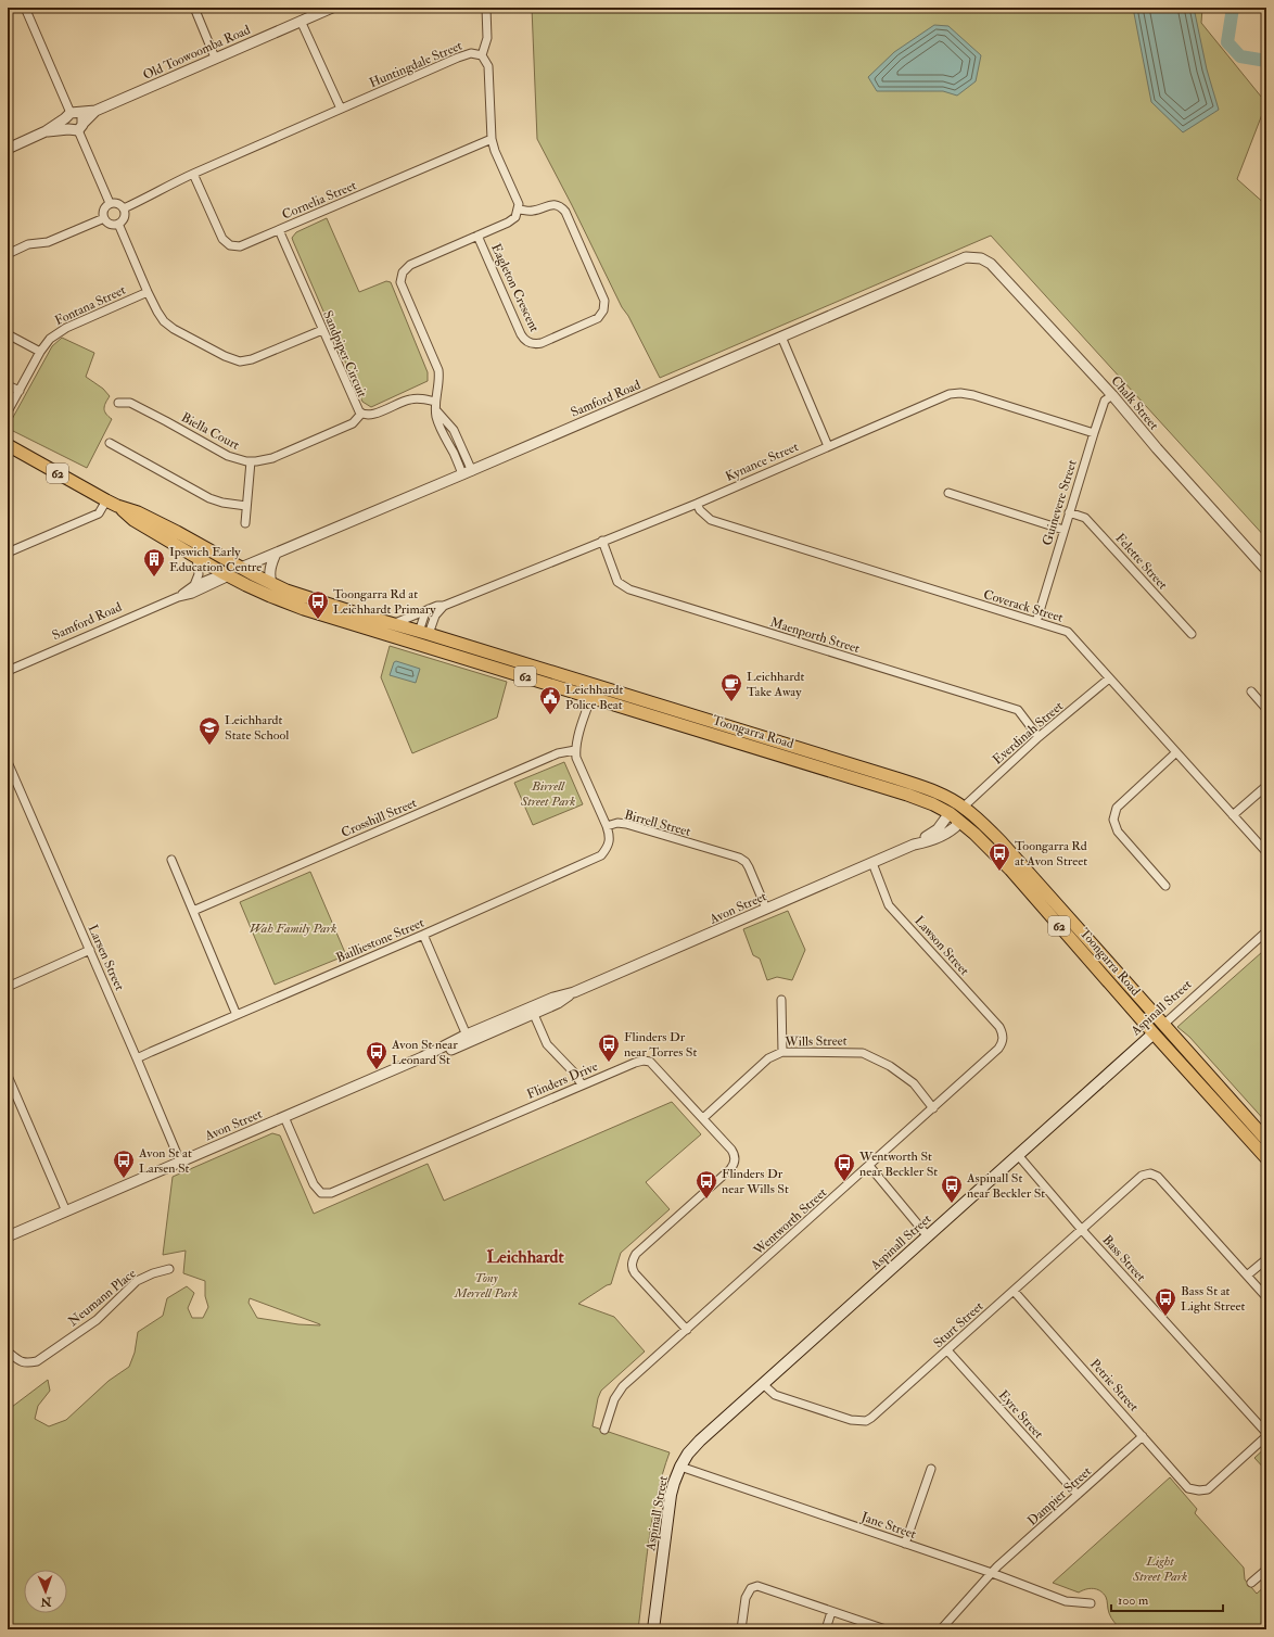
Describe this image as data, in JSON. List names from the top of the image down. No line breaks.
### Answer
{"streets":{"main road":["Samford Road","62","Toongarra Road","Aspinall Street"],"street":["Old Toowoomba Road","Huntingdale Street","Cornelia Street","Eagleton Crescent","Fontana Street","Sandpiper Circuit","Chalk Street","Biella Court","Kynance Street","Guinevere Street","Felette Street","Coverack Street","Maenporth Street","Everdinah Street","Crosshill Street","Birrell Street","Avon Street","Bailliestone Street","Lawson Street","Larsen Street","Wills Street","Flinders Drive","Wentworth Street","Bass Street","Neumann Place","Sturt Street","Petrie Street","Eyre Street","Dampier Street","Jane Street"]},"crossings":[["Huntingdale Street","Cornelia Street"],["Huntingdale Street","Eagleton Crescent"],["Cornelia Street","Sandpiper Circuit"],["Sandpiper Circuit","Biella Court"],["Samford Road","Chalk Street"],["Samford Road","Toongarra Road"],["Chalk Street","Guinevere Street"],["Kynance Street","Guinevere Street"],["Kynance Street","Coverack Street"],["Kynance Street","Maenporth Street"],["Kynance Street","Toongarra Road"],["Guinevere Street","Felette Street"],["Guinevere Street","Coverack Street"],["Coverack Street","Everdinah Street"],["Maenporth Street","Everdinah Street"],["Toongarra Road","Everdinah Street"],["Toongarra Road","Avon Street"],["Toongarra Road","Aspinall Street"],["Crosshill Street","Birrell Street"],["Birrell Street","Avon Street"],["Birrell Street","Bailliestone Street"],["Avon Street","Lawson Street"],["Avon Street","Larsen Street"],["Avon Street","Flinders Drive"],["Bailliestone Street","Larsen Street"],["Lawson Street","Wentworth Street"],["Aspinall Street","Bass Street"],["Aspinall Street","Sturt Street"],["Aspinall Street","Jane Street"],["Wills Street","Flinders Drive"],["Wills Street","Wentworth Street"],["Flinders Drive","Wentworth Street"],["Bass Street","Sturt Street"],["Bass Street","Petrie Street"],["Sturt Street","Petrie Street"],["Sturt Street","Eyre Street"],["Petrie Street","Dampier Street"],["Eyre Street","Dampier Street"],["Dampier Street","Jane Street"]],"districts":["Leichhardt"],"parks":["Birrell Street Park","Wah Family Park","Tony Merrell Park","Light Street Park"],"places":{"building":["Ipswich Early Education Centre"],"bus stop":["Toongarra Rd at Leichhardt Primary","Toongarra Rd at Avon Street","Flinders Dr near Torres St","Avon St near Leonard St","Avon St at Larsen St","Wentworth St near Beckler St","Flinders Dr near Wills St","Aspinall St near Beckler St","Bass St at Light Street"],"cafe":["Leichhardt Take Away"],"public building":["Leichhardt Police Beat"],"school or university":["Leichhardt State School"]},"scale_bar":"100 m","north":"bottom"}
